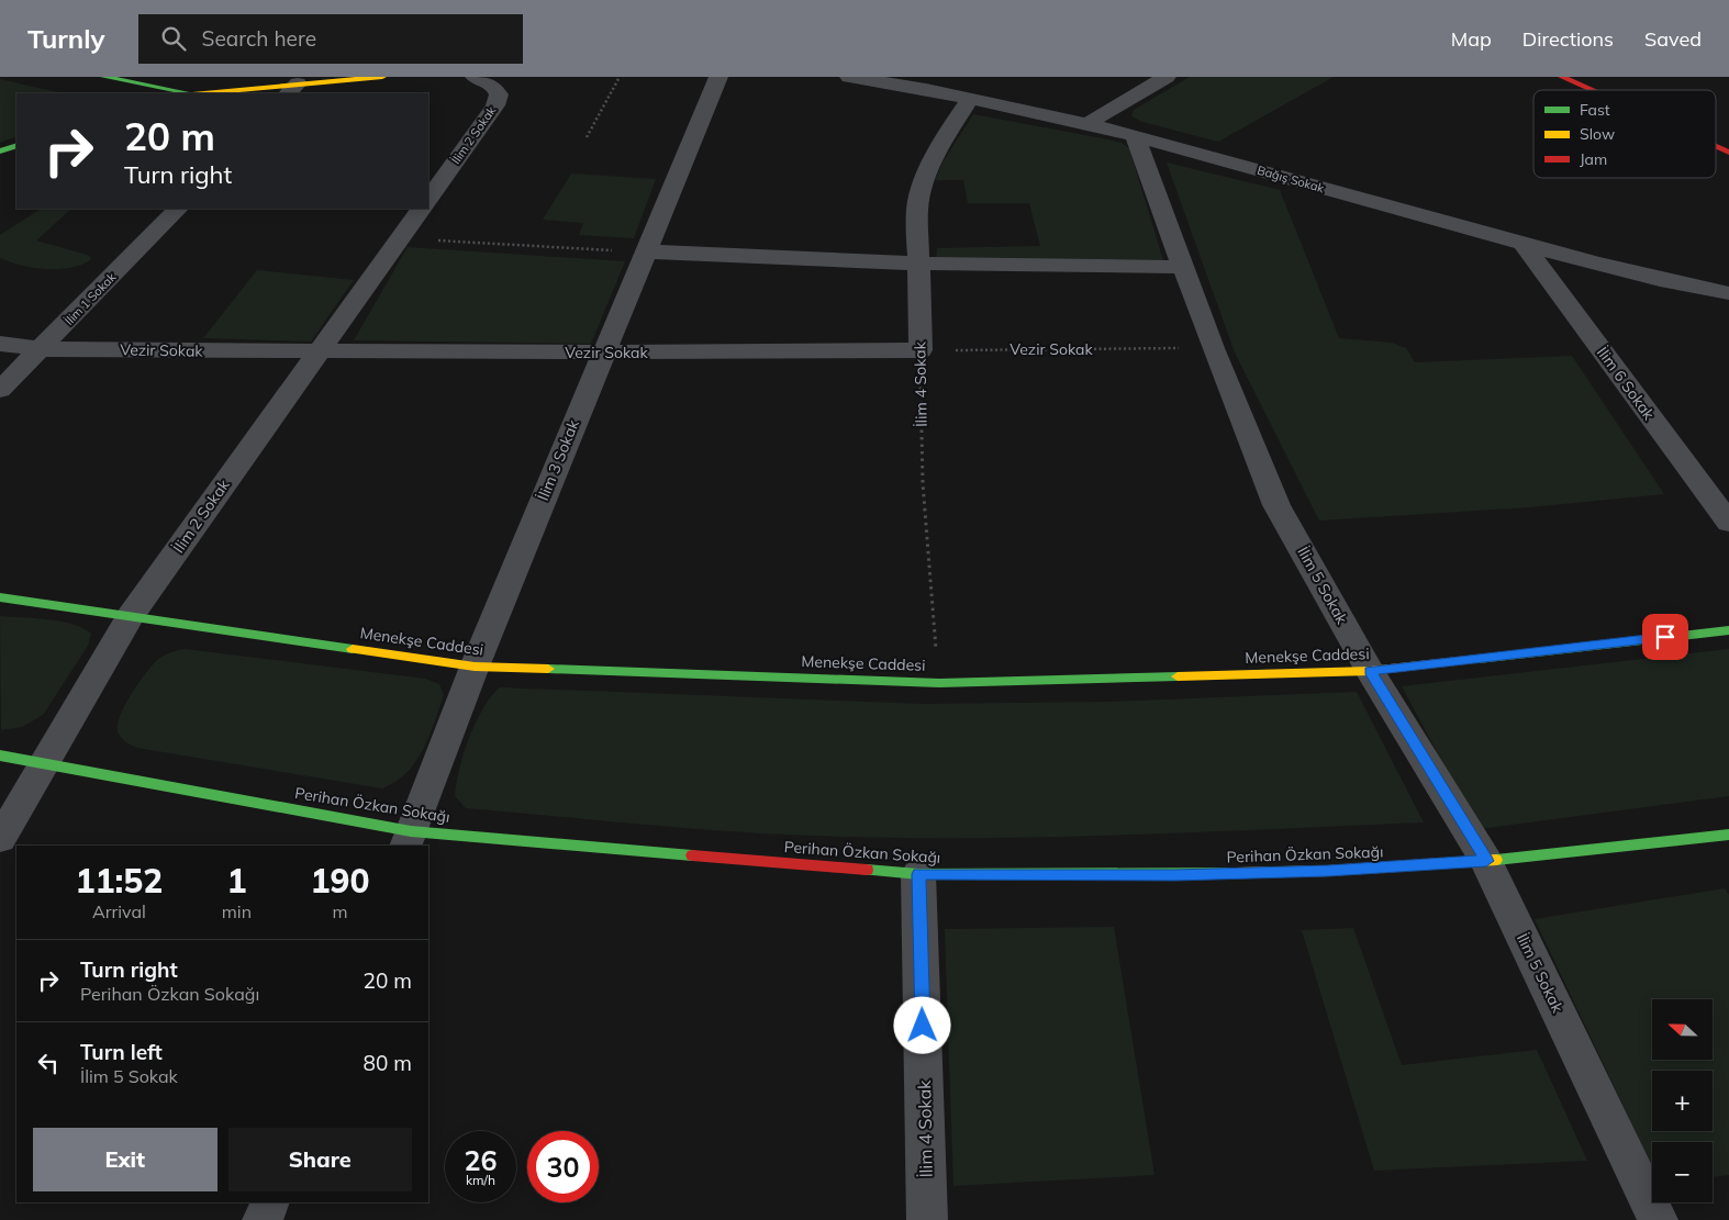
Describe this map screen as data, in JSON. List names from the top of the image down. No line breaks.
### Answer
{"streets":{"street":["İlim 2 Sokak","Bağış Sokak","İlim 1 Sokak","Vezir Sokak","İlim 6 Sokak","İlim 4 Sokak","İlim 3 Sokak","İlim 5 Sokak","Menekşe Caddesi","Perihan Özkan Sokağı"]},"crossings":[["İlim 2 Sokak","Vezir Sokak"],["İlim 2 Sokak","Menekşe Caddesi"],["İlim 2 Sokak","Perihan Özkan Sokağı"],["Bağış Sokak","İlim 6 Sokak"],["Bağış Sokak","İlim 4 Sokak"],["Bağış Sokak","İlim 5 Sokak"],["İlim 1 Sokak","Vezir Sokak"],["Vezir Sokak","İlim 4 Sokak"],["Vezir Sokak","İlim 3 Sokak"],["Vezir Sokak","İlim 5 Sokak"],["İlim 4 Sokak","Menekşe Caddesi"],["İlim 4 Sokak","Perihan Özkan Sokağı"],["İlim 3 Sokak","Menekşe Caddesi"],["İlim 3 Sokak","Perihan Özkan Sokağı"],["İlim 5 Sokak","Menekşe Caddesi"],["İlim 5 Sokak","Perihan Özkan Sokağı"]],"legend":["Fast","Slow","Jam"],"north":"left","page":{"header":"Turnly","search":"Search here","nav":["Map","Directions","Saved"],"turn":["20 m","Turn right"],"eta":["11:52","Arrival","1","min","190","m"],"list":[{"name":"Turn right","note":"Perihan Özkan Sokağı","value":"20 m"},{"name":"Turn left","note":"İlim 5 Sokak","value":"80 m"}],"map_buttons":["+","−"],"buttons":["Exit","Share"],"speed":"26 km/h","limit":"30"}}
